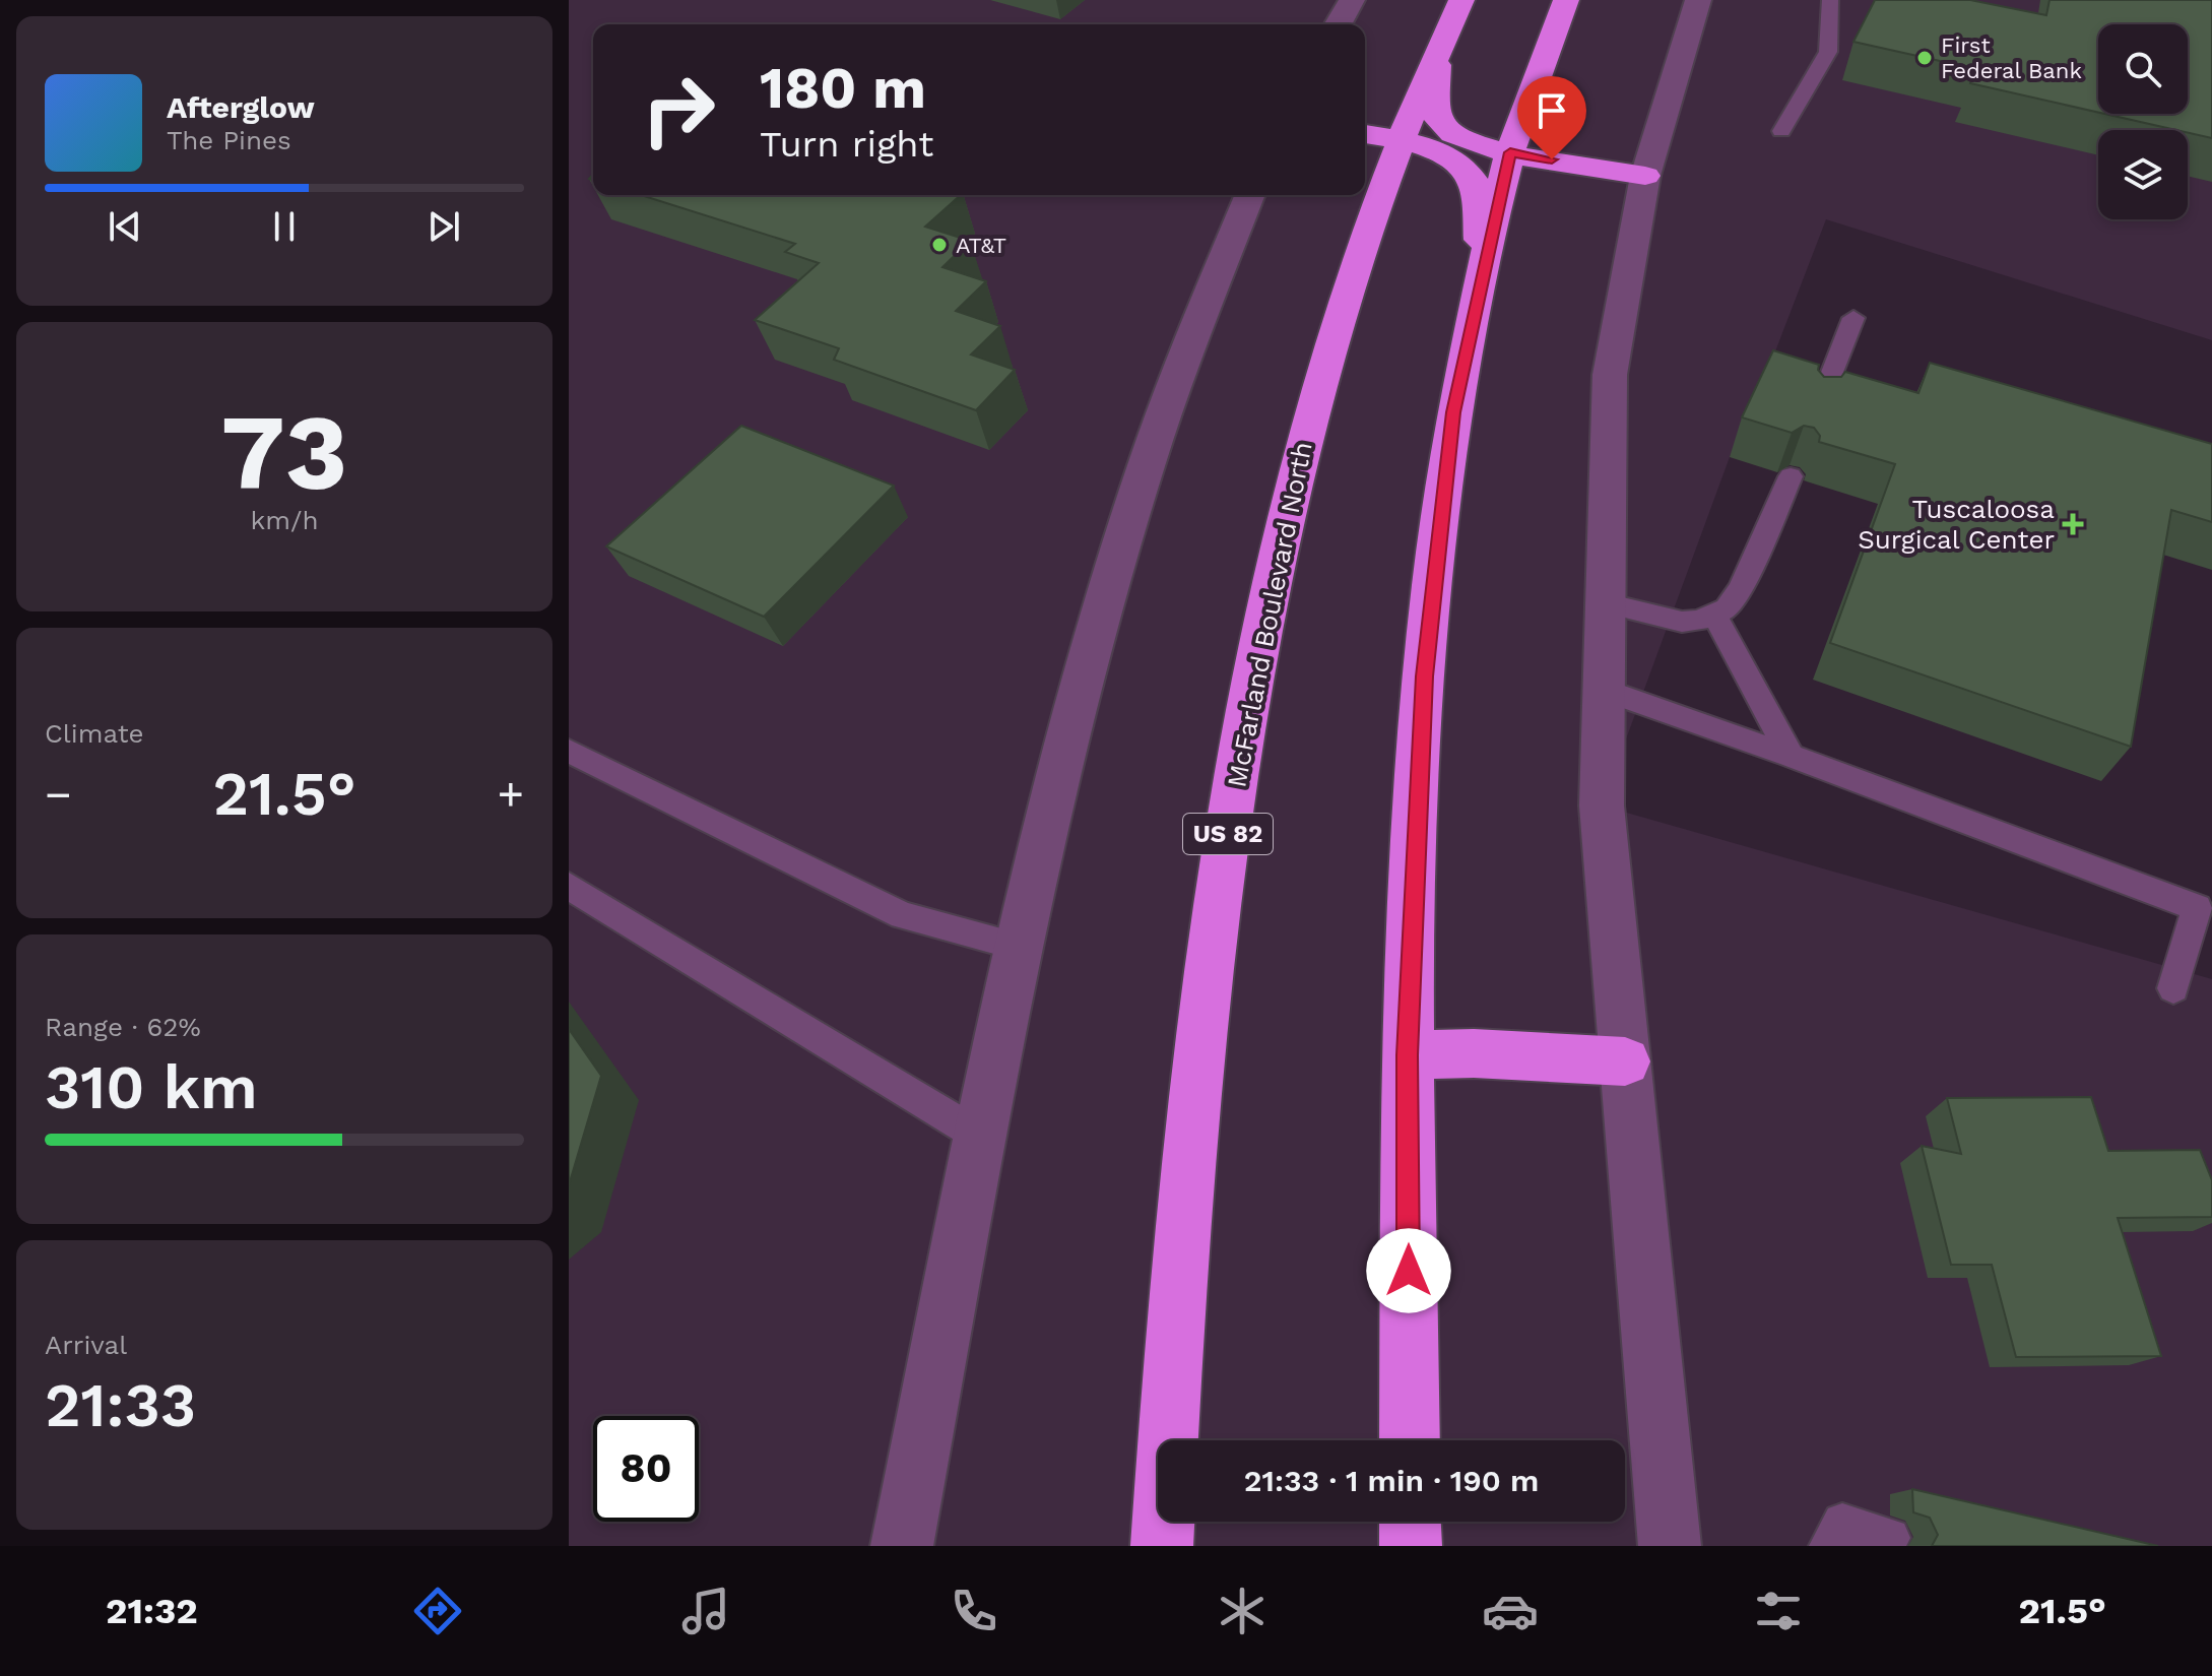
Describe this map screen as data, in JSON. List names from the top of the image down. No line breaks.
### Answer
{"streets":{"highway":["McFarland Boulevard North","US 82"]},"places":{"other":["First Federal Bank","AT&T"],"health":["Tuscaloosa Surgical Center"]},"page":{"turn":["180 m","Turn right"],"song":["Afterglow","The Pines"],"tile":[["73","km/h"],"Climate",["Range · 62%","310 km"],["Arrival","21:33"]],"heat":["−","21.5°","+"],"limit":"80","trip":"21:33 · 1 min · 190 m","tabs":["21:32","21.5°"]}}
